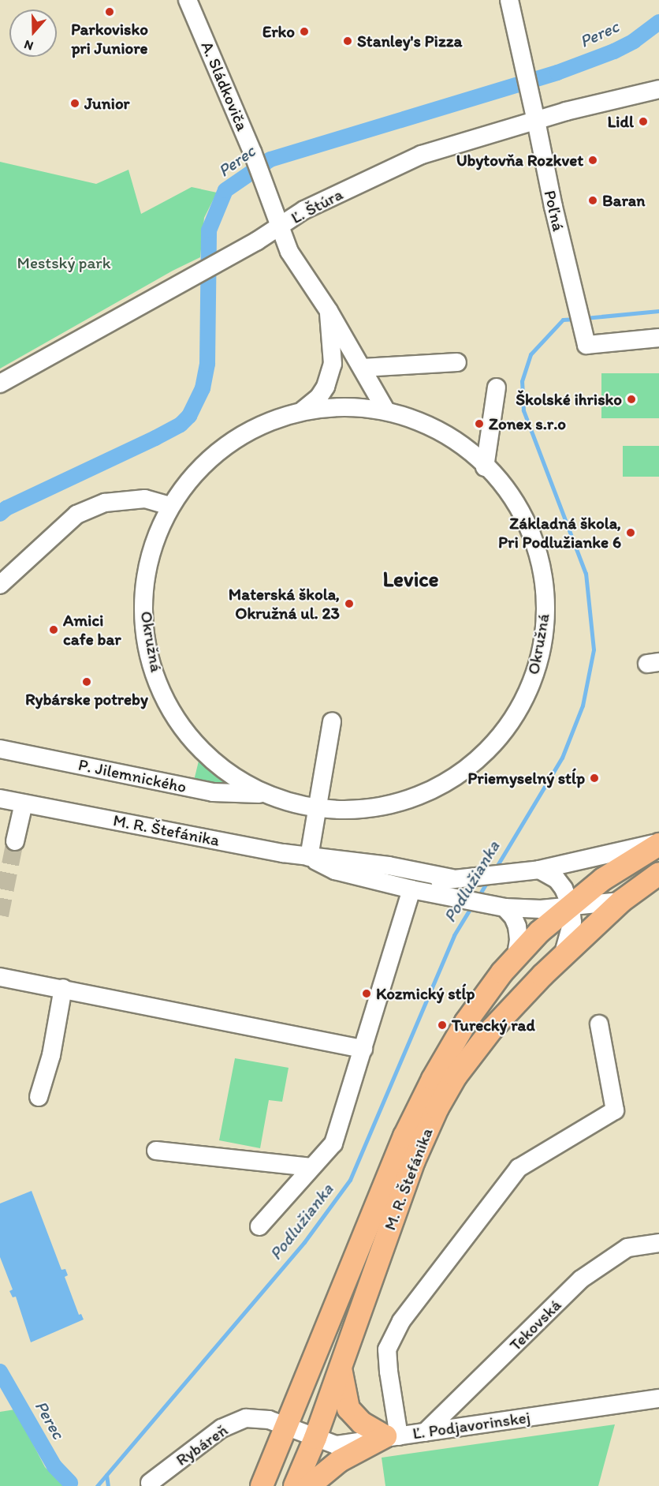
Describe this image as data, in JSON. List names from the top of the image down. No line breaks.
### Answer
{"streets":{"main road":["M. R. Štefánika"],"street":["A. Sládkoviča","Ľ. Štúra","Poľná","Okružná","P. Jilemnického","Tekovská","Ľ. Podjavorinskej","Rybáreň"]},"crossings":[["A. Sládkoviča","Ľ. Štúra"],["A. Sládkoviča","Okružná"],["Ľ. Štúra","Poľná"],["Ľ. Štúra","Okružná"],["Okružná","P. Jilemnického"],["M. R. Štefánika","Ľ. Podjavorinskej"],["M. R. Štefánika","Rybáreň"],["Tekovská","Ľ. Podjavorinskej"],["Ľ. Podjavorinskej","Rybáreň"]],"districts":["Levice"],"water":["Perec","Podlužianka"],"parks":["Mestský park"],"places":["Parkovisko pri Juniore","Erko","Stanley's Pizza","Junior","Lidl","Ubytovňa Rozkvet","Baran","Školské ihrisko","Zonex s.r.o","Základná škola, Pri Podlužianke 6","Materská škola, Okružná ul. 23","Amici cafe bar","Rybárske potreby","Priemyselný stĺp","Kozmický stĺp","Turecký rad"],"north":"bottom"}
